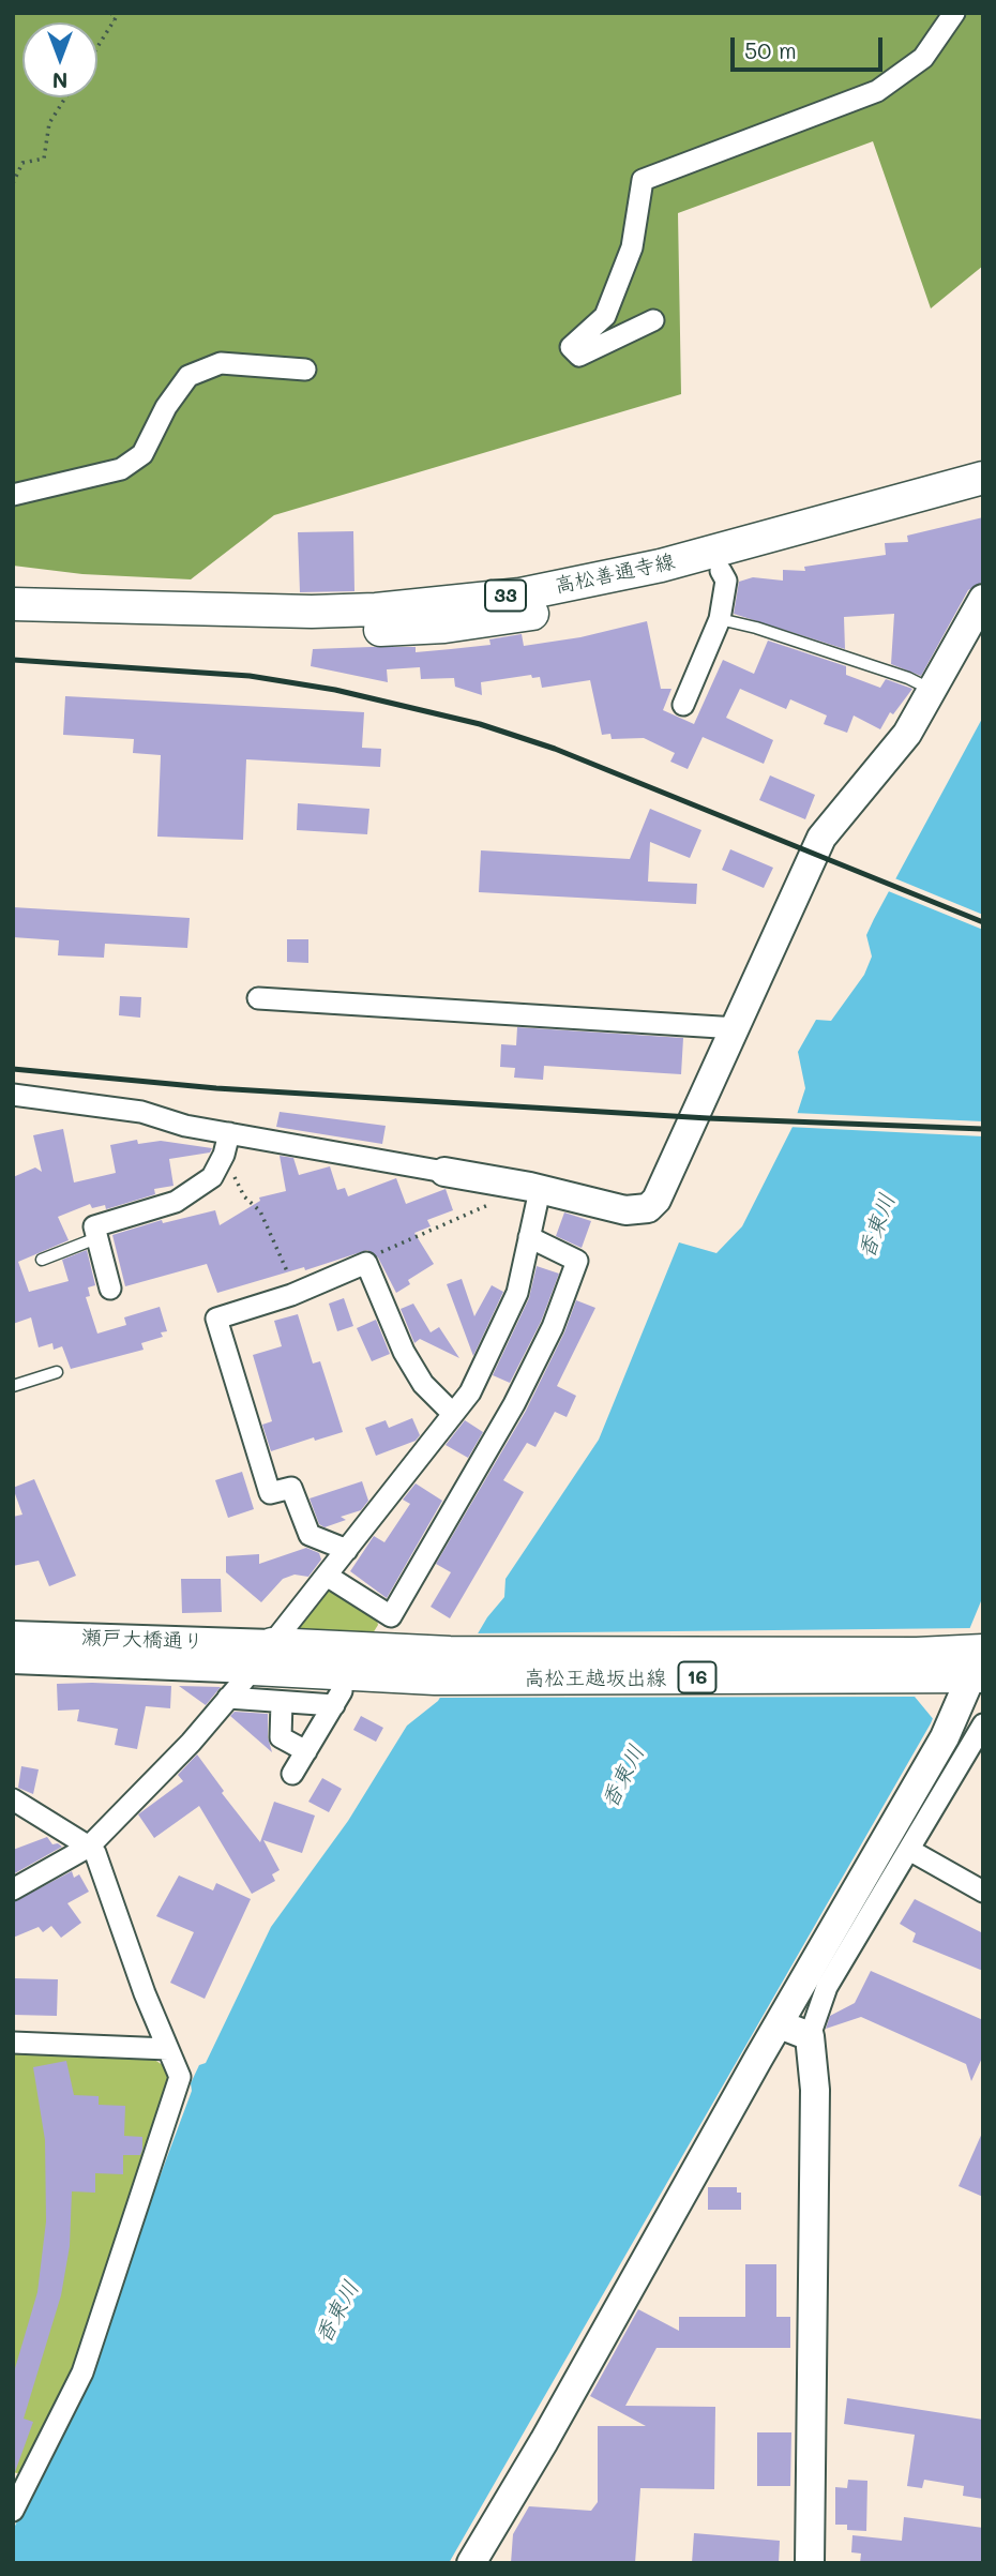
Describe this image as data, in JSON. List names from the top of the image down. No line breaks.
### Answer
{"streets":{"main road":["高松善通寺線","33","16","高松王越坂出線"],"street":["瀬戸大橋通り"]},"crossings":[["瀬戸大橋通り","高松王越坂出線"]],"water":["香東川"],"scale_bar":"50 m","north":"bottom"}
